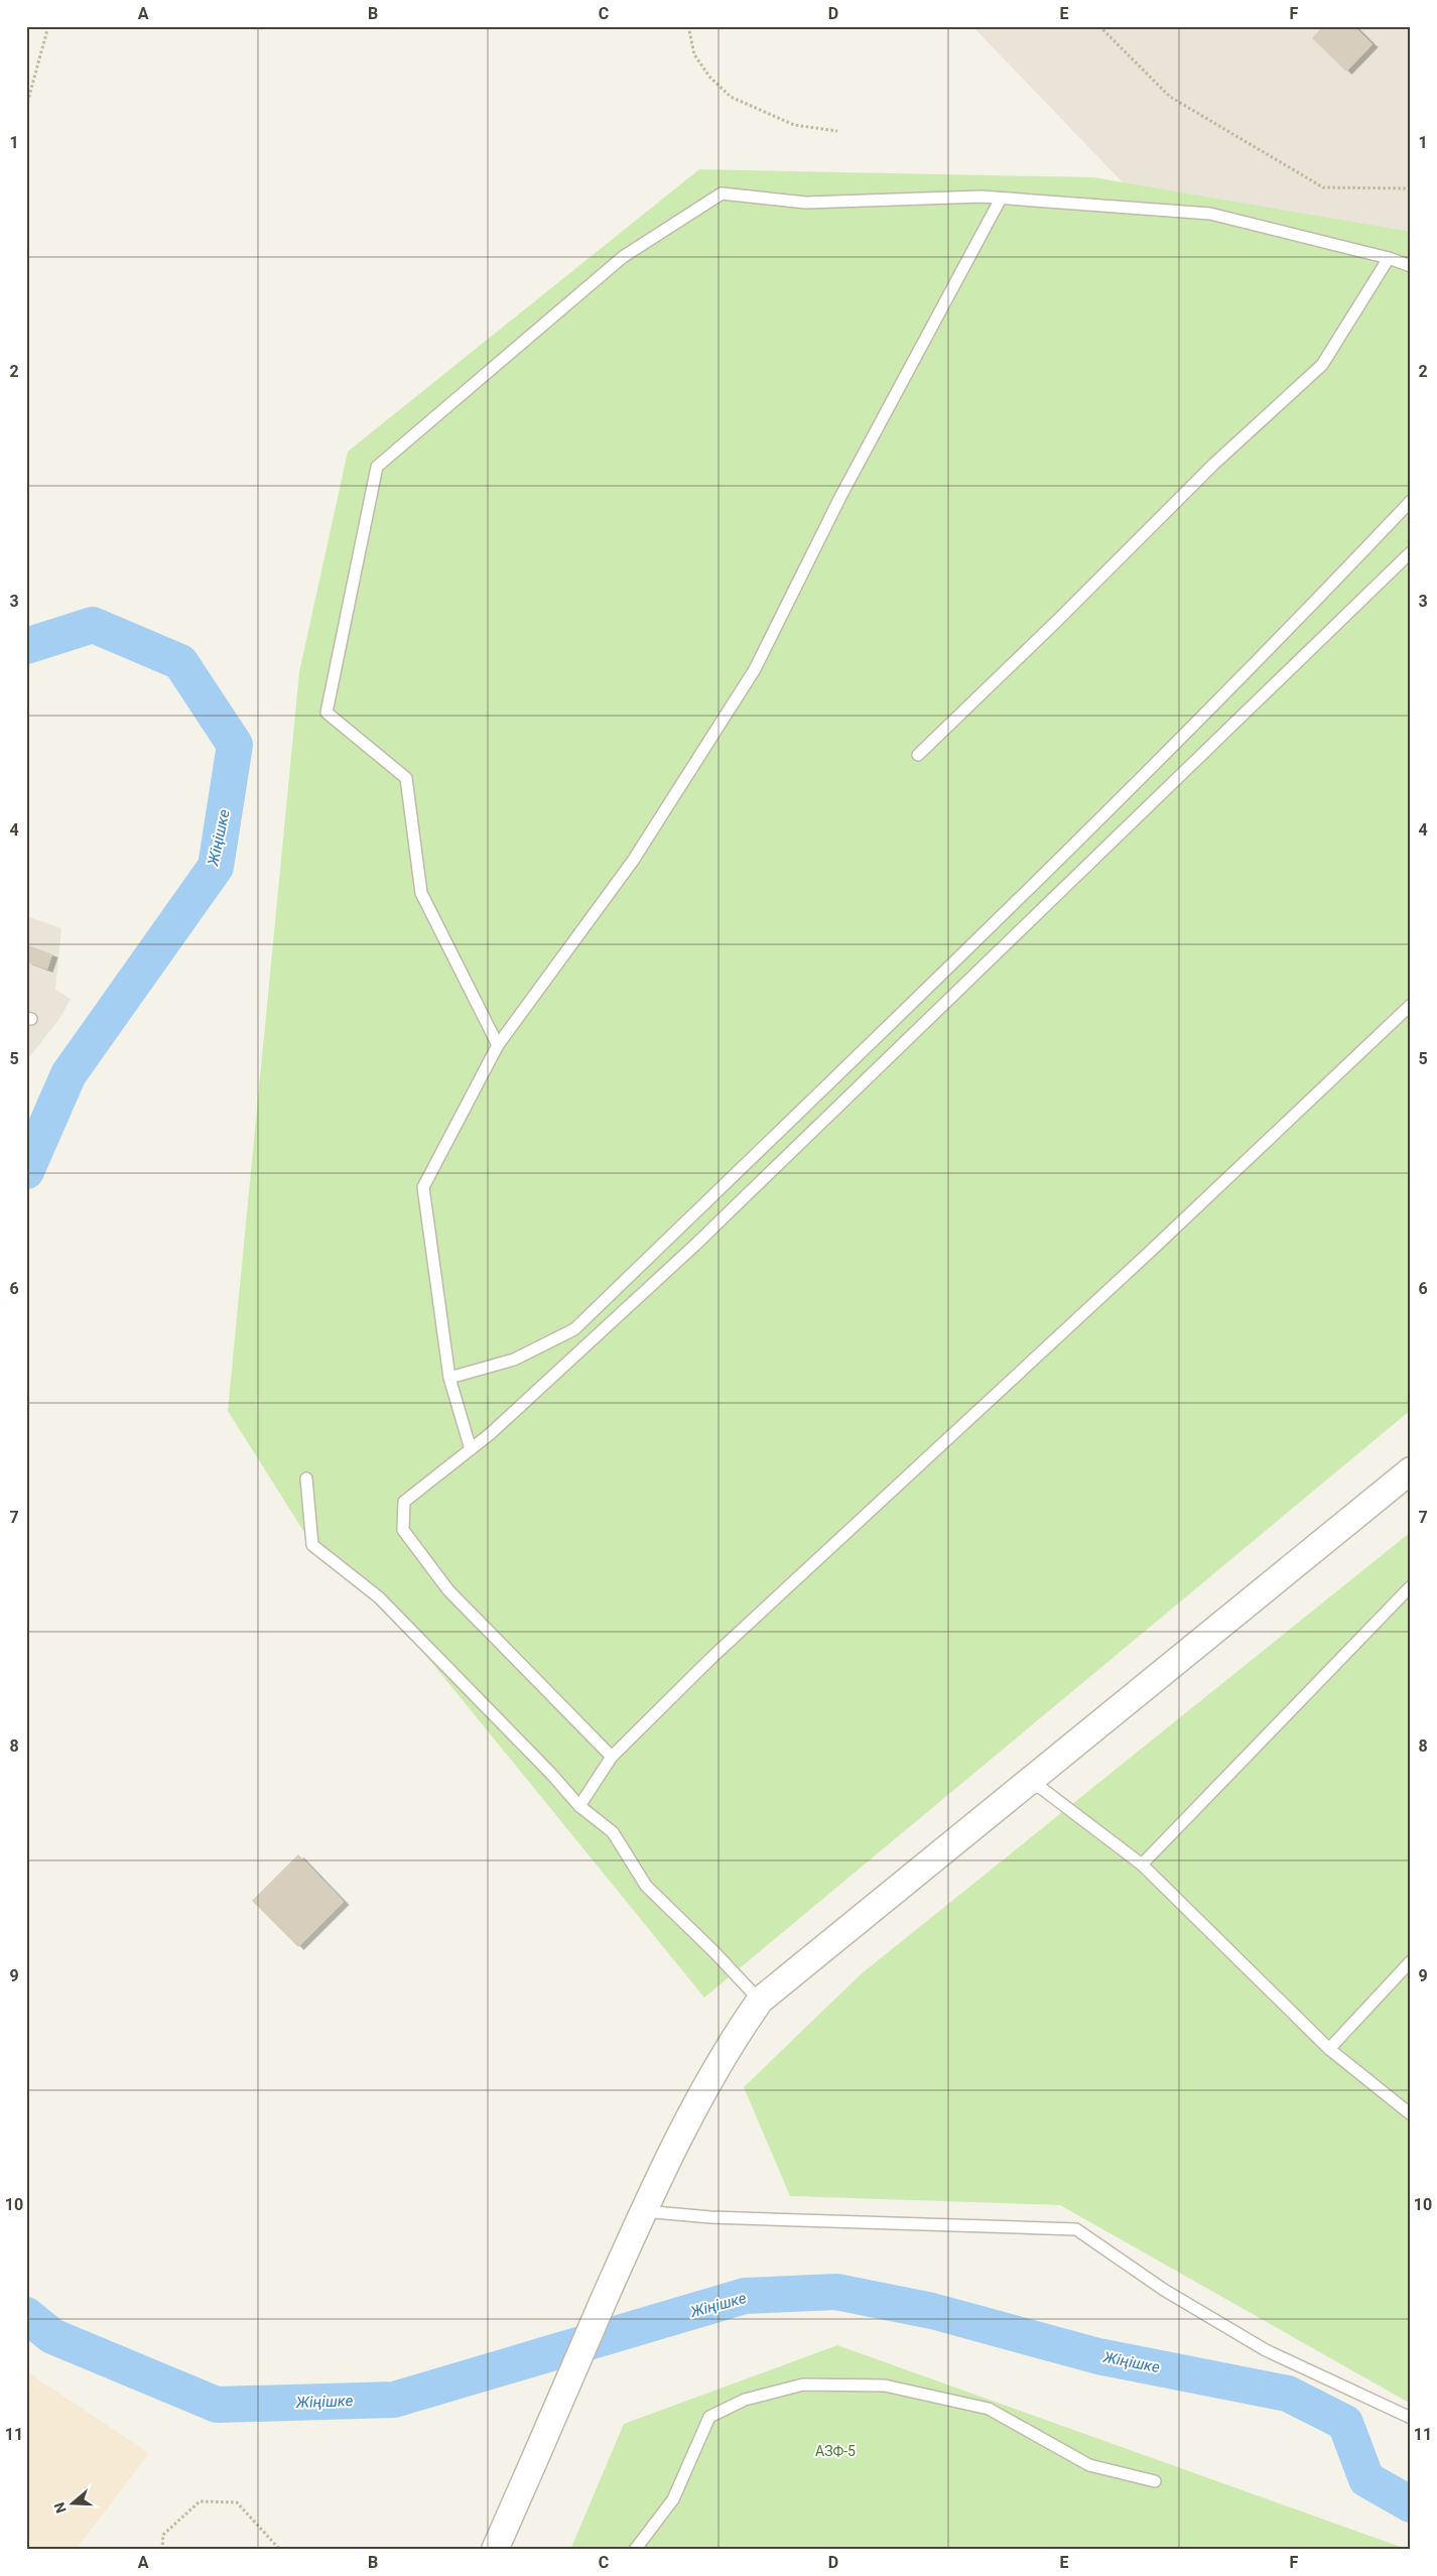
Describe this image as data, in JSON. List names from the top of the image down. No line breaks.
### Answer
{"water":["Жіңішке"],"parks":["АЗФ-5"],"north":"left","grid":{"columns":["A","B","C","D","E","F"],"rows":["1","2","3","4","5","6","7","8","9","10","11"]}}
